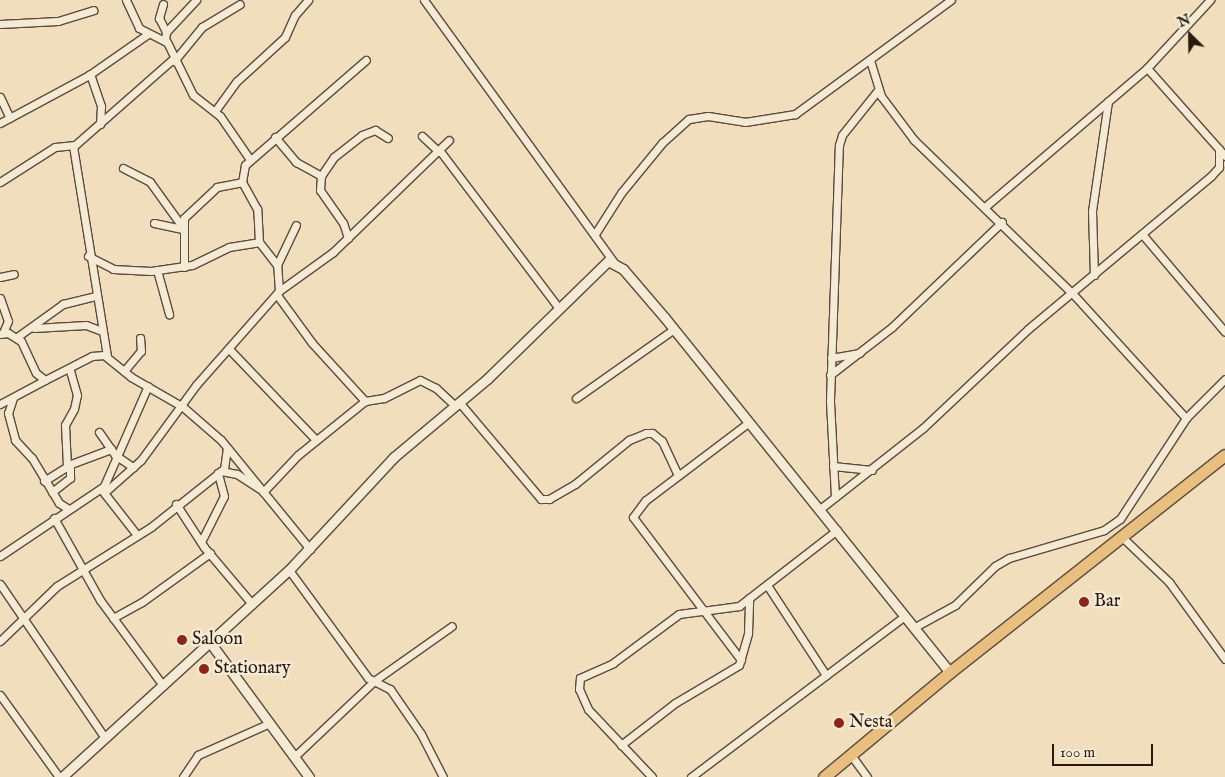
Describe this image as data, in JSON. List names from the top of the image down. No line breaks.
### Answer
{"places":["Bar","Saloon","Stationary","Nesta"],"scale_bar":"100 m","north":"top left"}
